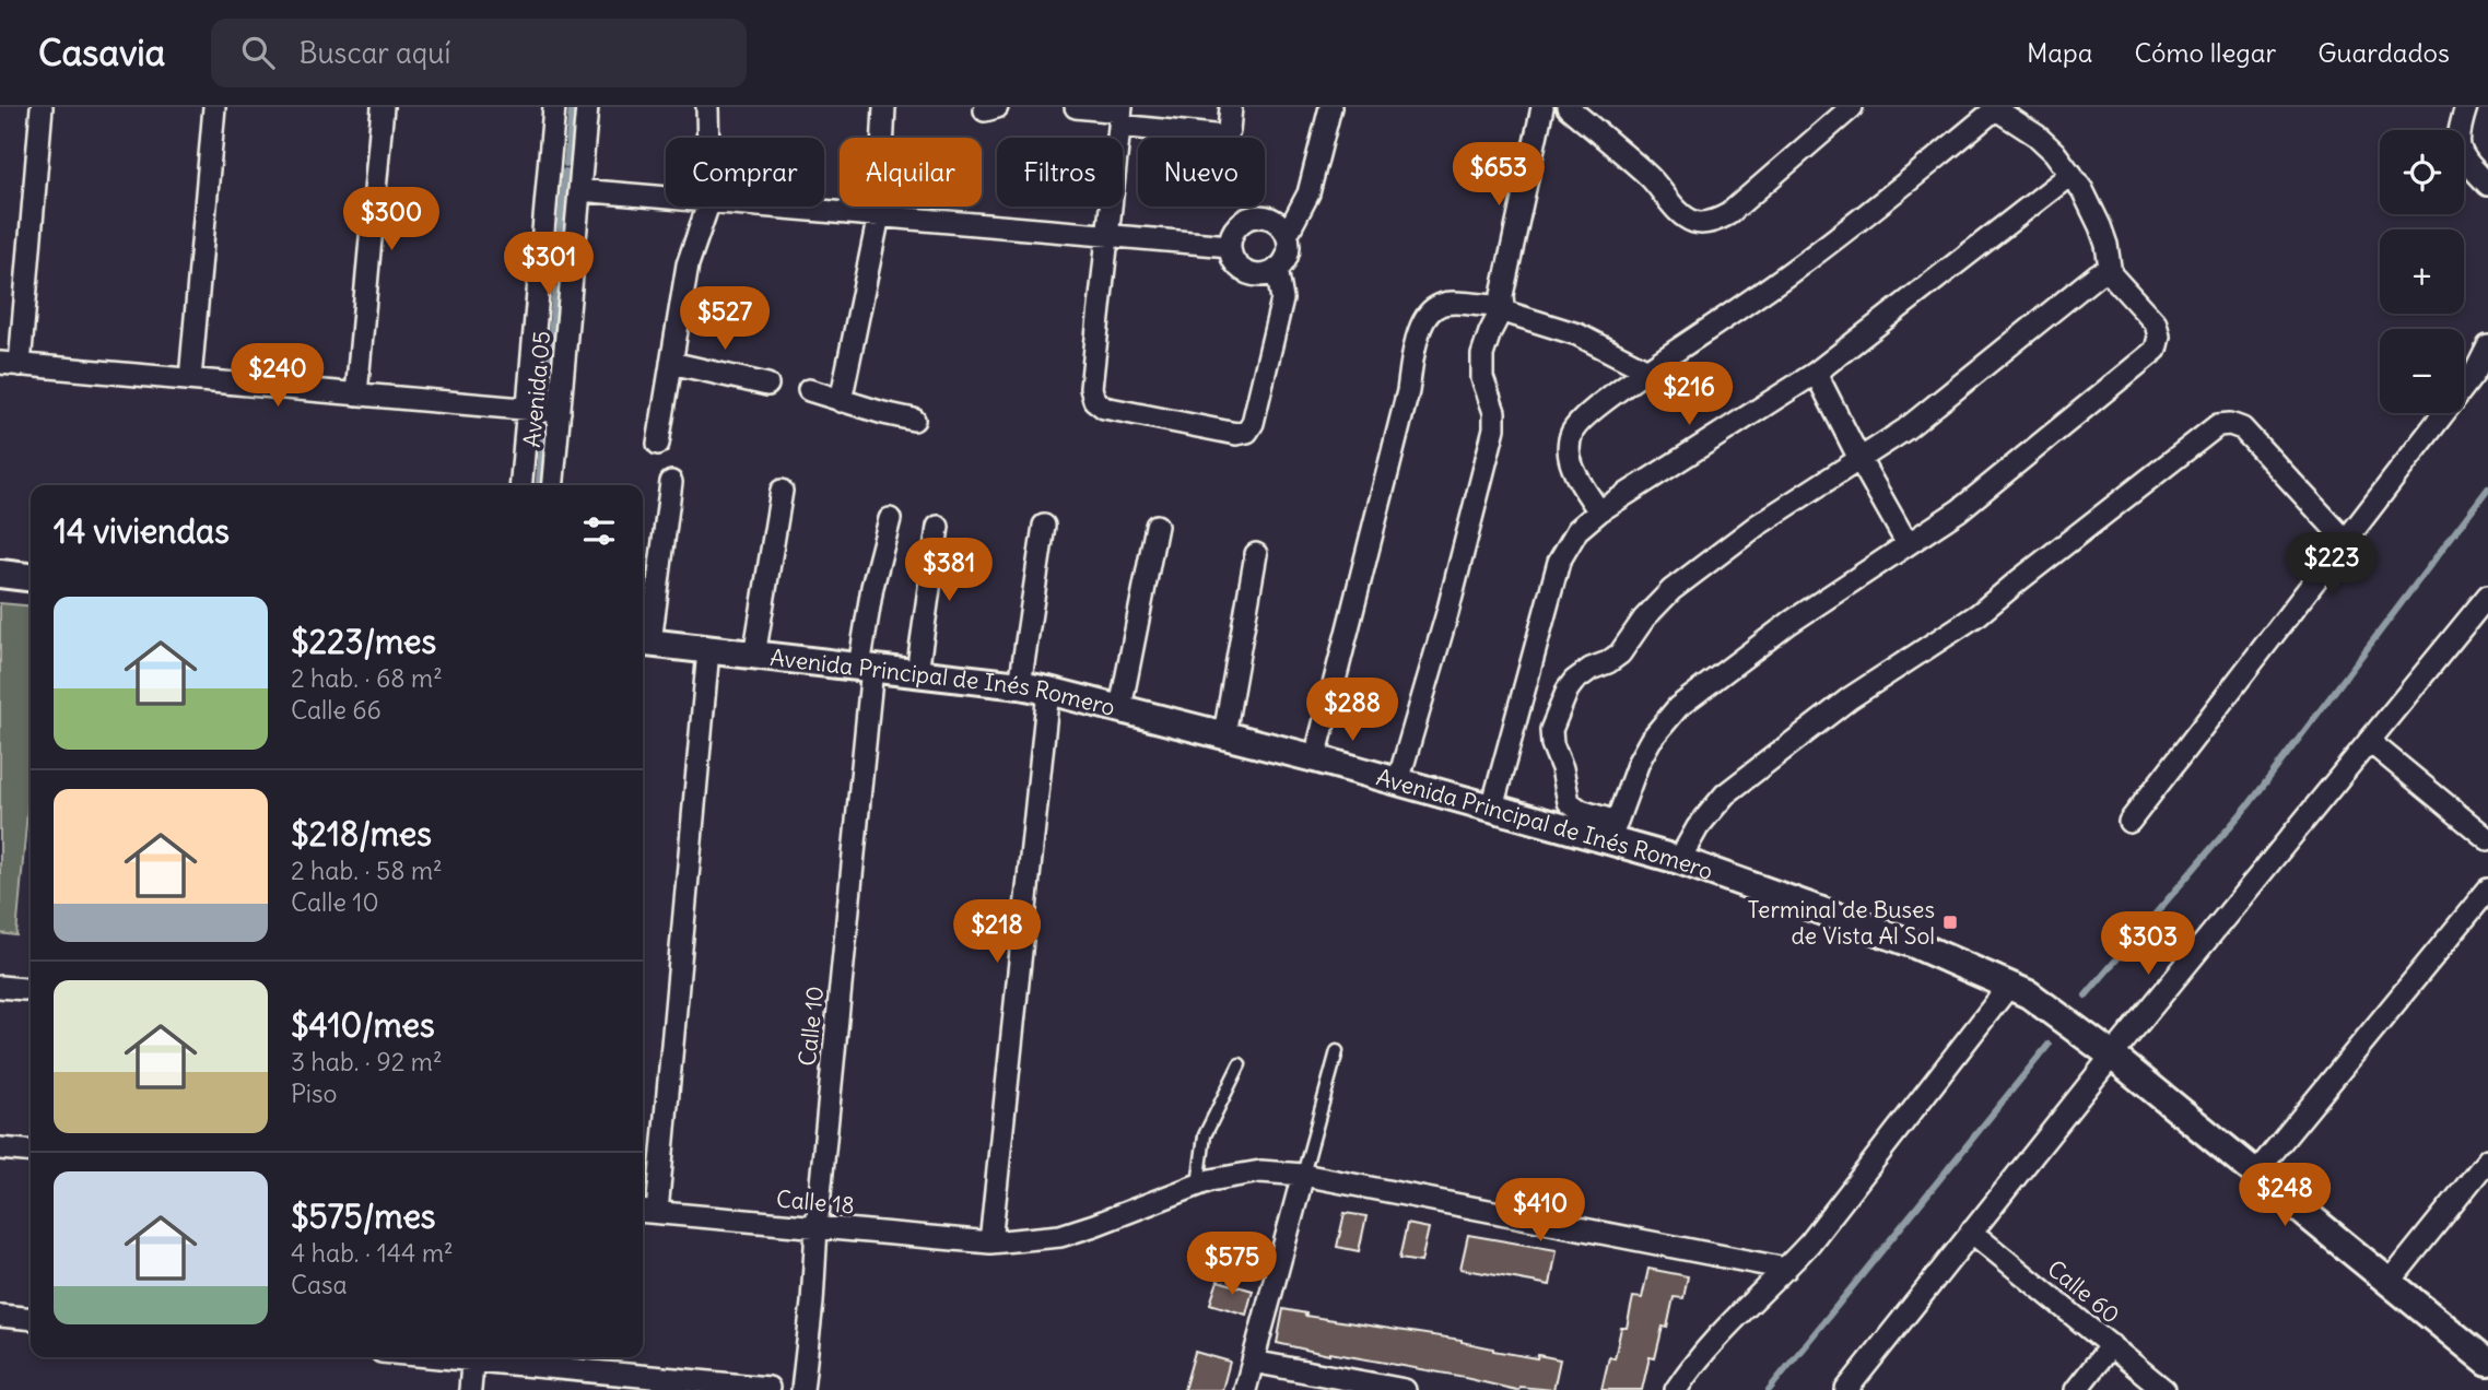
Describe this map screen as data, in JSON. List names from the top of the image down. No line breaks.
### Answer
{"streets":{"street":["Avenida 05","Avenida Principal de Inés Romero","Calle 10","Calle 18","Calle 60"]},"crossings":[["Avenida Principal de Inés Romero","Calle 10"],["Calle 10","Calle 18"]],"places":{"transit":["Terminal de Buses de Vista Al Sol"]},"page":{"header":"Casavia","search":"Buscar aquí","nav":["Mapa","Cómo llegar","Guardados"],"map_buttons":["+","−"],"chip":["Comprar","Alquilar","Filtros","Nuevo"],"price":["$653","$300","$301","$527","$240","$216","$223","$381","$288","$218","$303","$248","$410","$575"],"heading":"14 viviendas","list":[{"name":"$223/mes","note":"2 hab. · 68 m² · Calle 66"},{"name":"$218/mes","note":"2 hab. · 58 m² · Calle 10"},{"name":"$410/mes","note":"3 hab. · 92 m² · Piso"},{"name":"$575/mes","note":"4 hab. · 144 m² · Casa"}]}}
